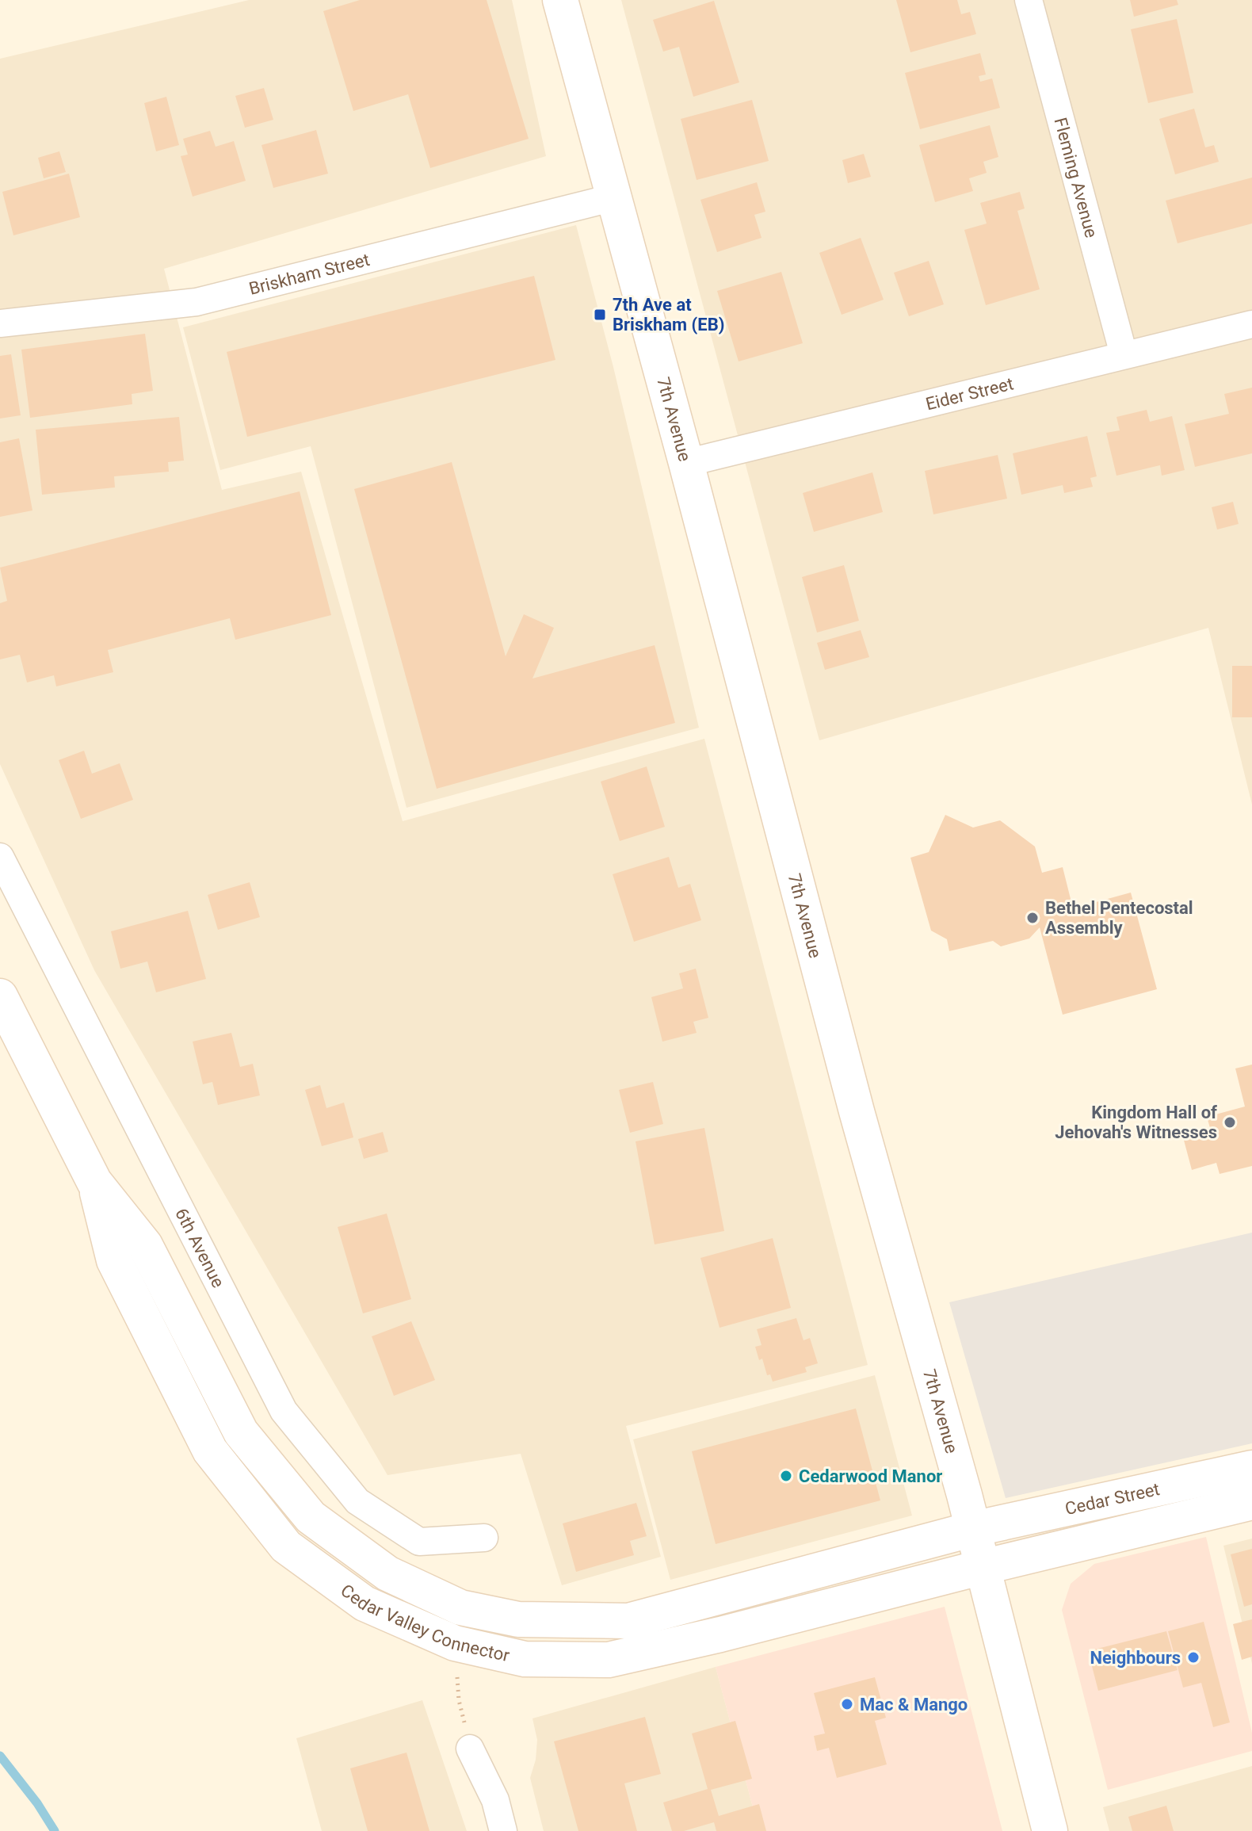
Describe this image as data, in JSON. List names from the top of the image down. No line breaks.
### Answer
{"streets":{"main road":["7th Avenue","Cedar Street","Cedar Valley Connector"],"street":["Fleming Avenue","Briskham Street","Eider Street","6th Avenue"]},"crossings":[["Fleming Avenue","Eider Street"],["Briskham Street","7th Avenue"],["Eider Street","7th Avenue"],["7th Avenue","Cedar Street"],["7th Avenue","Cedar Valley Connector"],["Cedar Street","Cedar Valley Connector"]],"places":{"transit":["7th Ave at Briskham (EB)"],"other":["Bethel Pentecostal Assembly","Kingdom Hall of Jehovah's Witnesses","Cedarwood Manor","Neighbours","Mac & Mango"]}}
